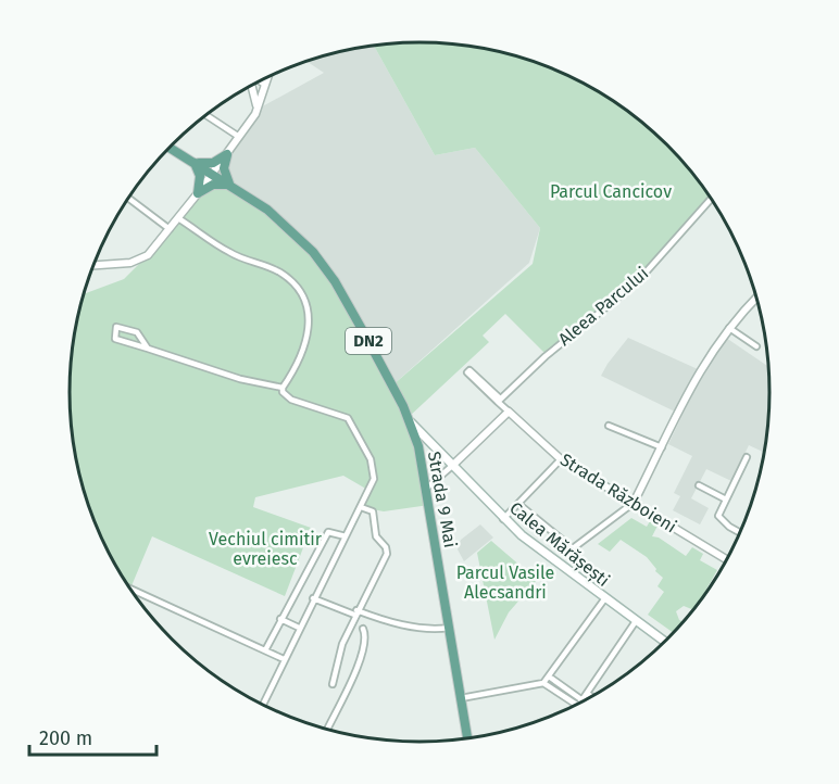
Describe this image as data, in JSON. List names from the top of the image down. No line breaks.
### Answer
{"streets":{"main road":["DN2","Strada 9 Mai","Calea Mărășești"],"street":["Aleea Parcului","Strada Războieni"]},"crossings":[["Strada 9 Mai","Calea Mărășești"]],"parks":["Parcul Cancicov","Vechiul cimitir evreiesc","Parcul Vasile Alecsandri"],"scale_bar":"200 m"}
